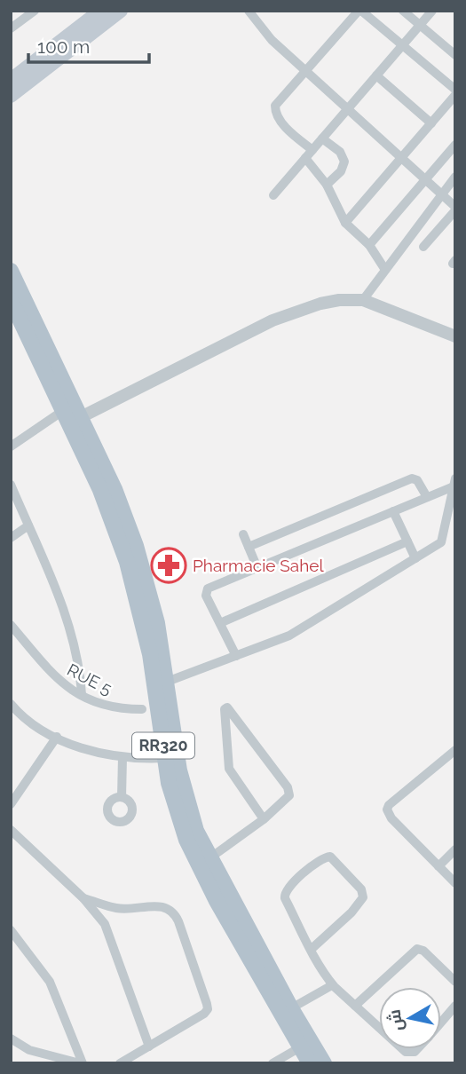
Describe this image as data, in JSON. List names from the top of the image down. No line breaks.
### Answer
{"streets":{"main road":["RR320"],"street":["RUE 5"]},"places":{"pharmacy":["Pharmacie Sahel"]},"scale_bar":"100 m","north":"left"}
